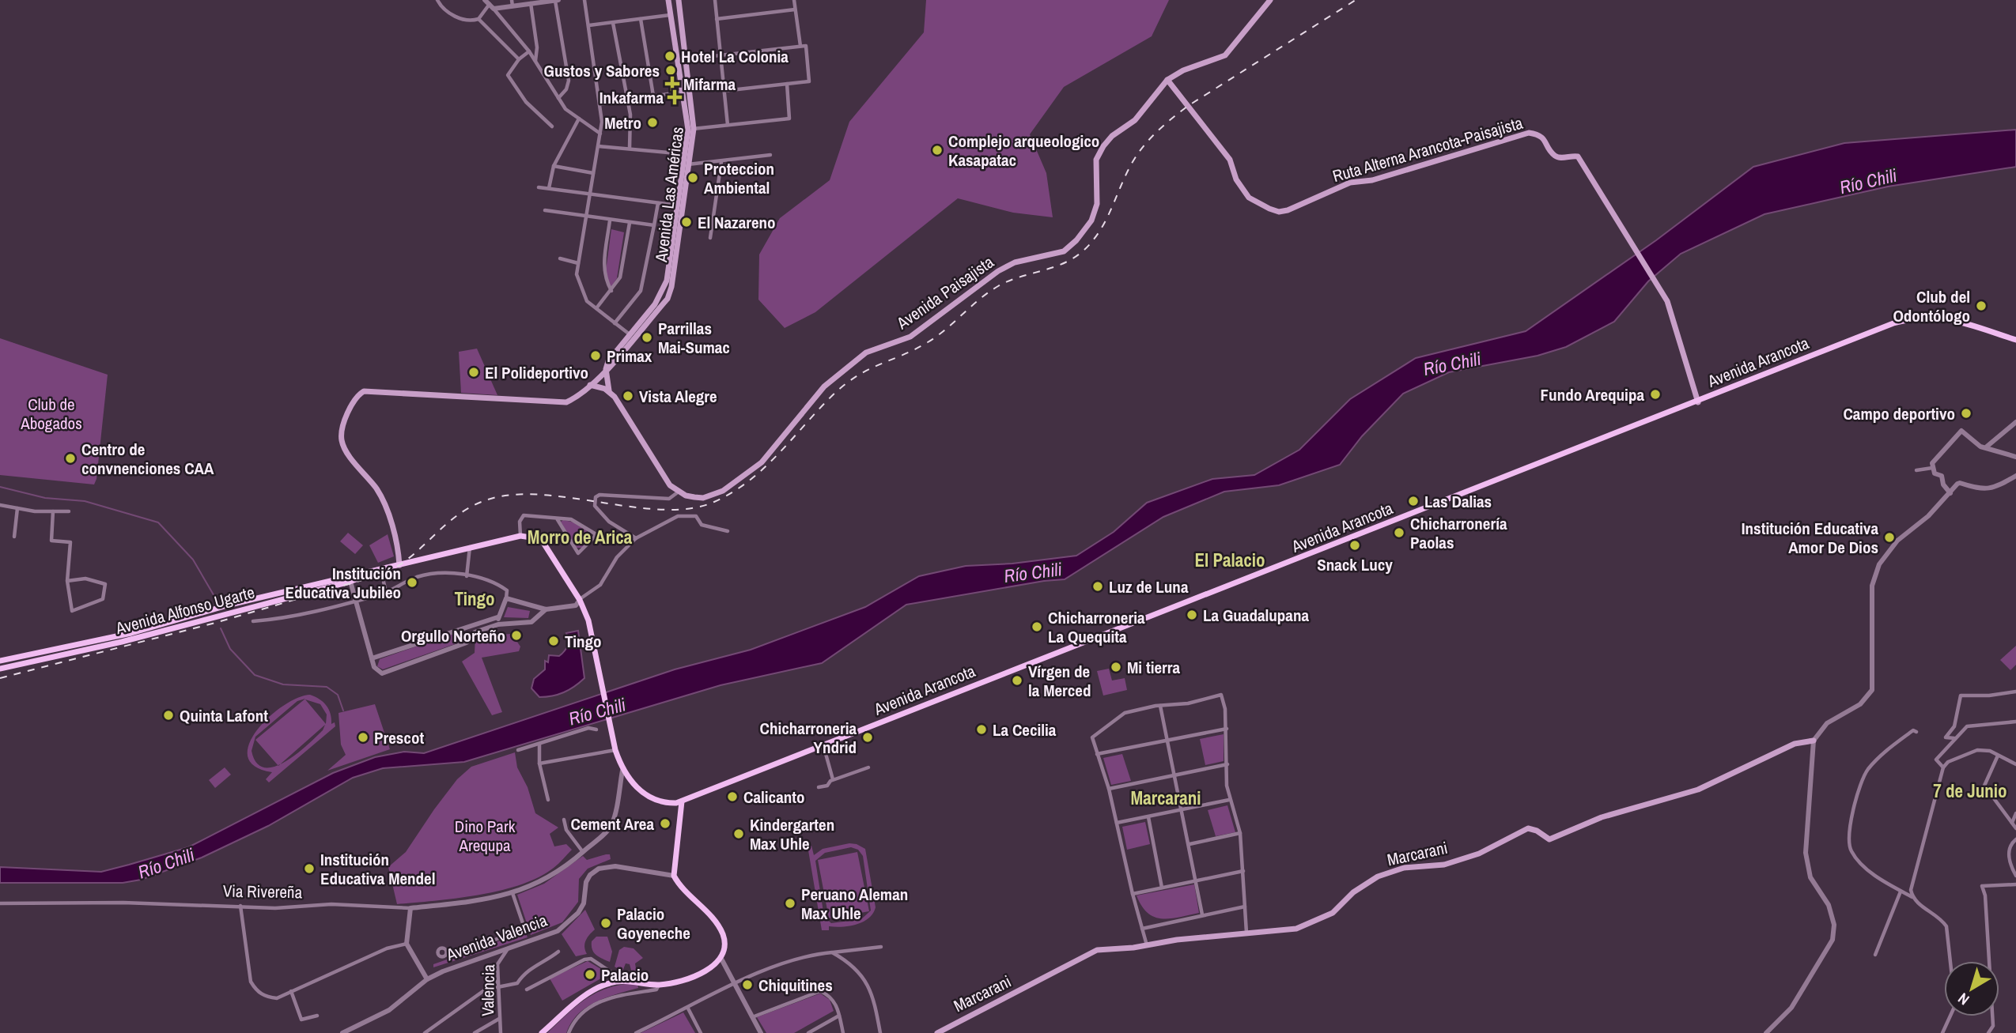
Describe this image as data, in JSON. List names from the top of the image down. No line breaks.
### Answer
{"streets":{"main road":["Ruta Alterna Arancota-Paisajista","Avenida Las Américas","Avenida Paisajista","Avenida Arancota","Avenida Alfonso Ugarte","Marcarani"],"street":["Via Rivereña","Avenida Valencia","Valencia"]},"crossings":[["Ruta Alterna Arancota-Paisajista","Avenida Paisajista"],["Ruta Alterna Arancota-Paisajista","Avenida Arancota"],["Avenida Las Américas","Avenida Alfonso Ugarte"],["Avenida Valencia","Valencia"]],"districts":["Morro de Arica","El Palacio","Tingo","7 de Junio","Marcarani"],"water":["Río Chili"],"parks":["Club de Abogados","Dino Park Arequpa"],"places":{"other":["Hotel La Colonia","Gustos y Sabores","Metro","Complejo arqueologico Kasapatac","Proteccion Ambiental","El Nazareno","Club del Odontólogo","Parrillas Mai-Sumac","Primax","El Polideportivo","Fundo Arequipa","Vista Alegre","Campo deportivo","Centro de convnenciones CAA","Las Dalias","Chicharronería Paolas","Institución Educativa Amor De Dios","Snack Lucy","Institución Educativa Jubileo","Luz de Luna","La Guadalupana","Chicharroneria La Quequita","Orgullo Norteño","Tingo","Mi tierra","Vírgen de la Merced","Quinta Lafont","La Cecilia","Prescot","Chicharroneria Yndrid","Calicanto","Cement Area","Kindergarten Max Uhle","Institución Educativa Mendel","Peruano Aleman Max Uhle","Palacio Goyeneche","Palacio","Chiquitines"],"health":["Mifarma","Inkafarma"]},"north":"bottom left"}
